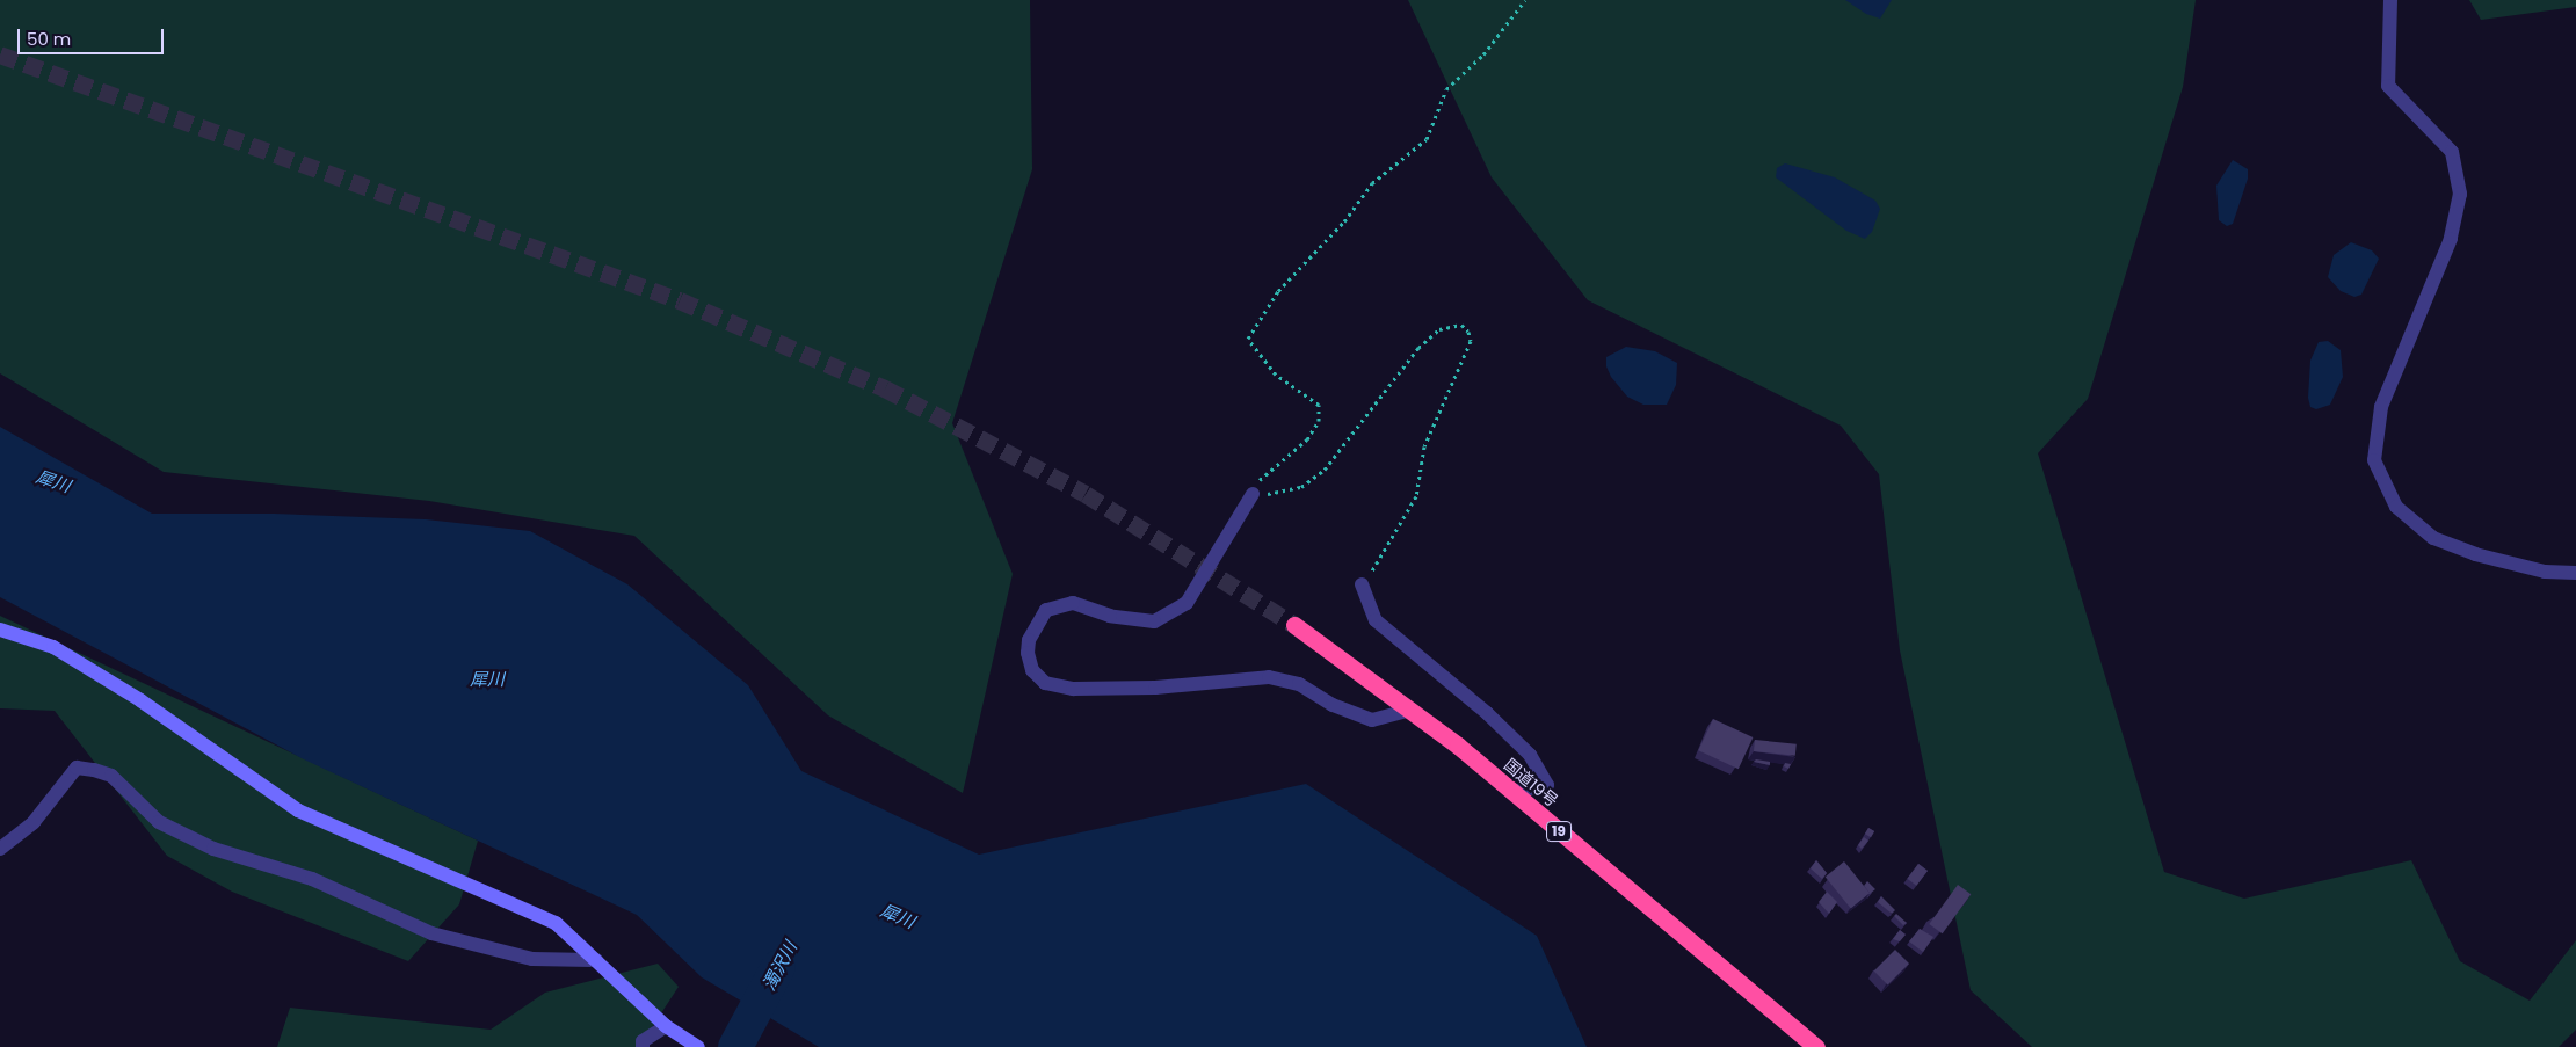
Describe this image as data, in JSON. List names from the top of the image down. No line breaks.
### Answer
{"streets":{"highway":["国道19号","19"]},"water":["犀川","濁沢川"],"scale_bar":"50 m"}
